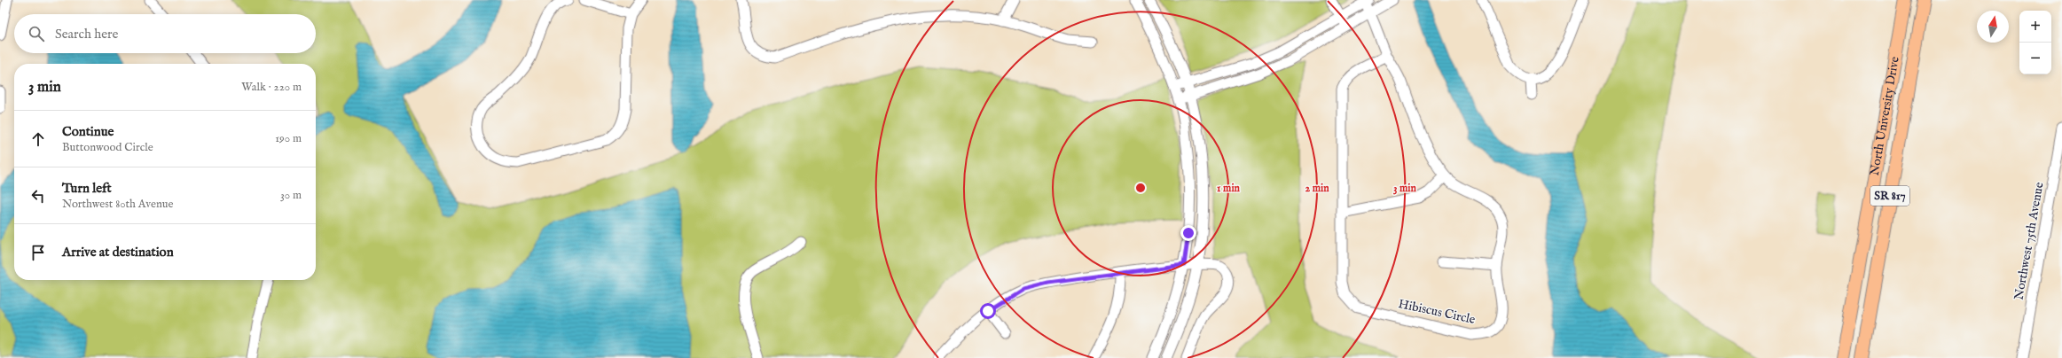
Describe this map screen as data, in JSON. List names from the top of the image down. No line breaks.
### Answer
{"streets":{"main road":["North University Drive","SR 817"],"street":["Northwest 75th Avenue","Hibiscus Circle"]},"north":"top","page":{"map_buttons":["+","−"],"search":"Search here","heading":["3 min","Walk · 220 m"],"list":[["Continue","Buttonwood Circle","190 m"],["Turn left","Northwest 80th Avenue","30 m"],"Arrive at destination"]},"rings":["1 min","2 min","3 min"]}
